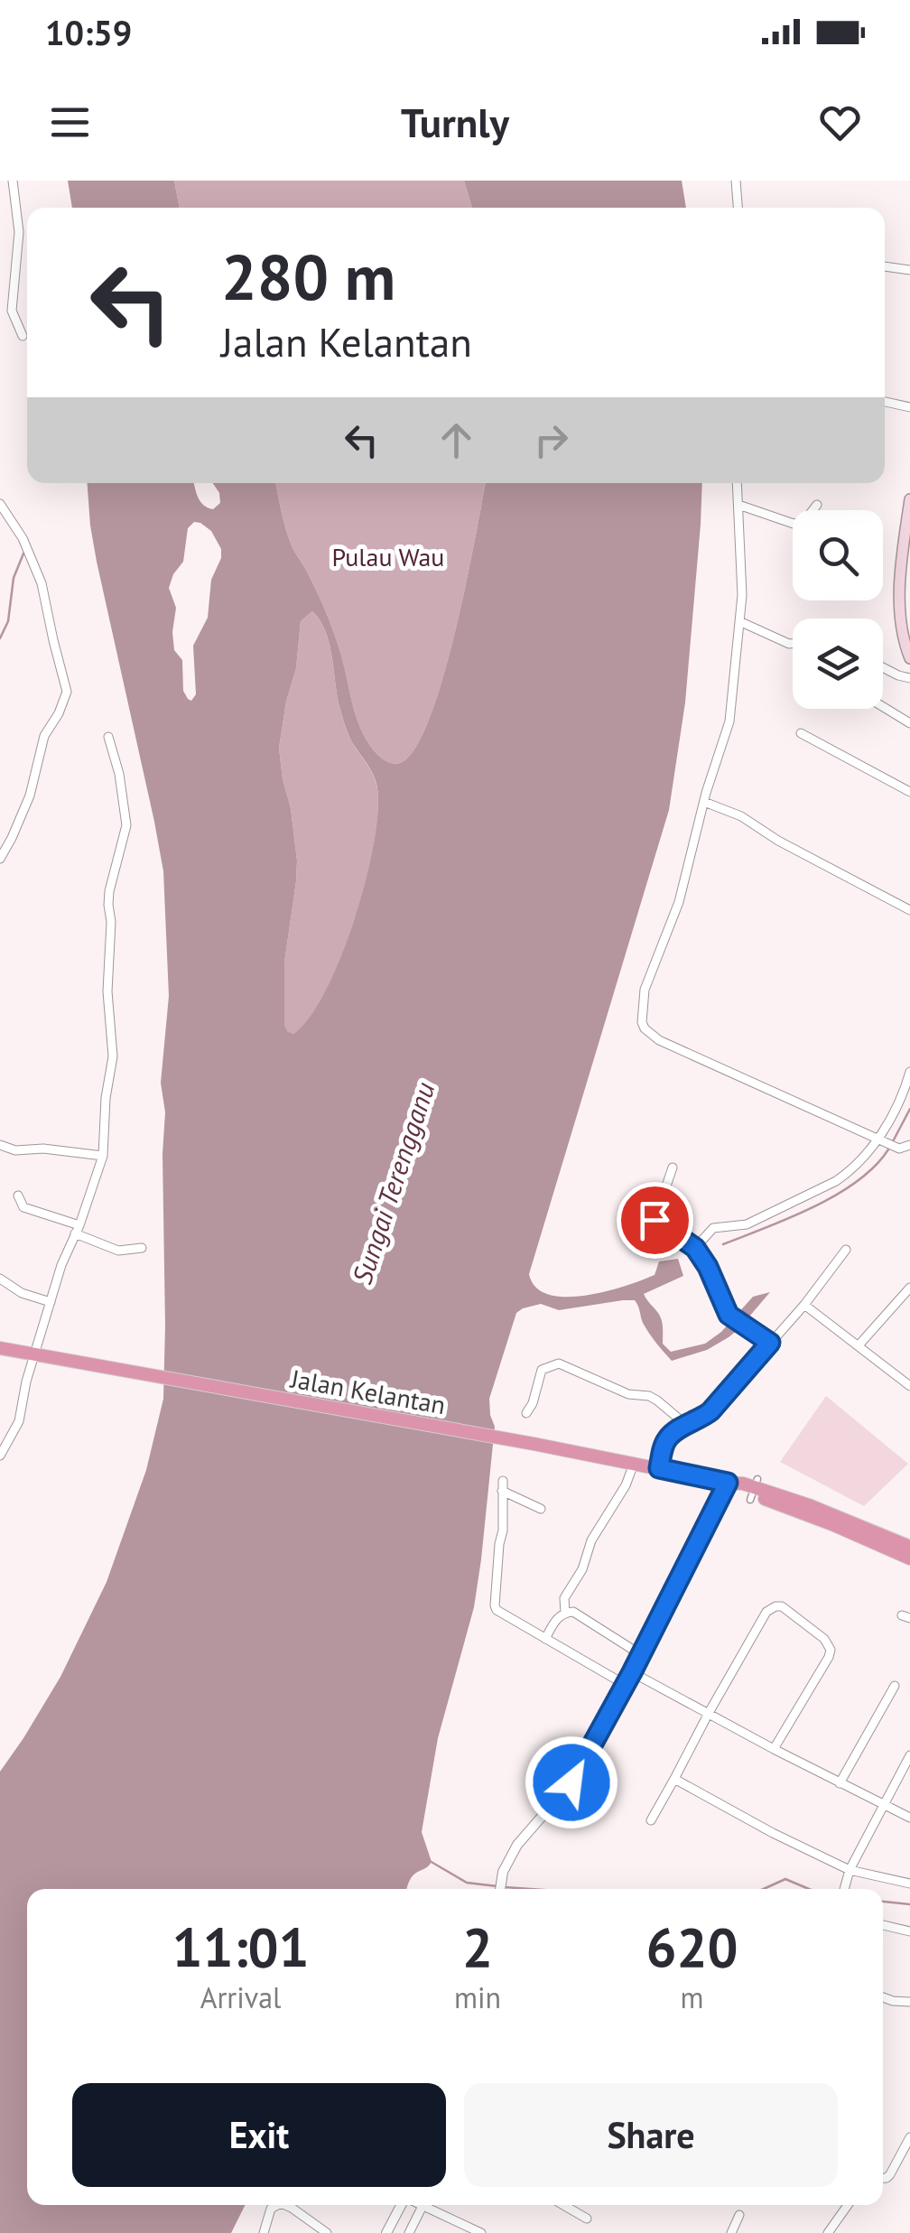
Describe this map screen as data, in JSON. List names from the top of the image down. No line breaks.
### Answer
{"streets":{"highway":["Jalan Kelantan"]},"water":["Sungai Terengganu"],"parks":["Pulau Wau"],"page":{"status":"10:59","header":"Turnly","turn":["280 m","Jalan Kelantan"],"eta":["11:01","Arrival","2","min","620","m"],"buttons":["Exit","Share"]}}
